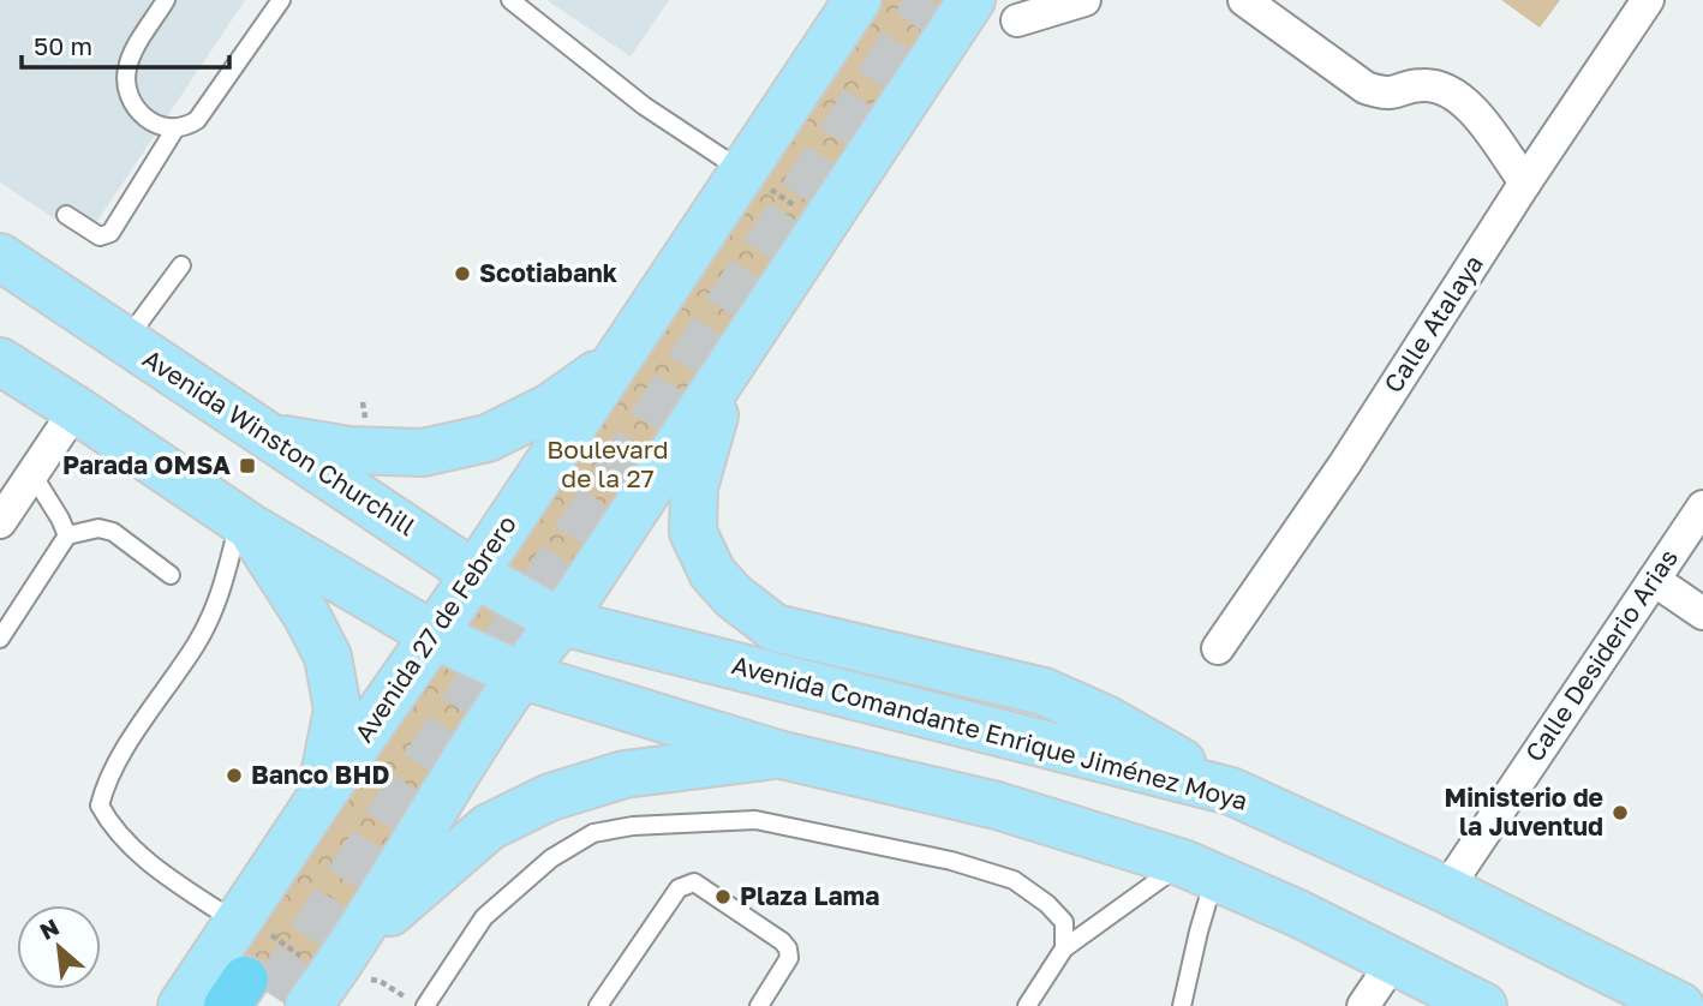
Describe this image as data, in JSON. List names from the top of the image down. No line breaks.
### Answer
{"streets":{"main road":["Avenida Winston Churchill","Avenida 27 de Febrero","Avenida Comandante Enrique Jiménez Moya"],"street":["Calle Atalaya","Calle Desiderio Arias"]},"crossings":[["Avenida Winston Churchill","Avenida 27 de Febrero"],["Avenida Winston Churchill","Avenida Comandante Enrique Jiménez Moya"],["Calle Desiderio Arias","Avenida Comandante Enrique Jiménez Moya"]],"parks":["Boulevard de la 27"],"places":{"other":["Scotiabank","Banco BHD","Ministerio de la Juventud","Plaza Lama"],"transit":["Parada OMSA"]},"scale_bar":"50 m","north":"top left"}
